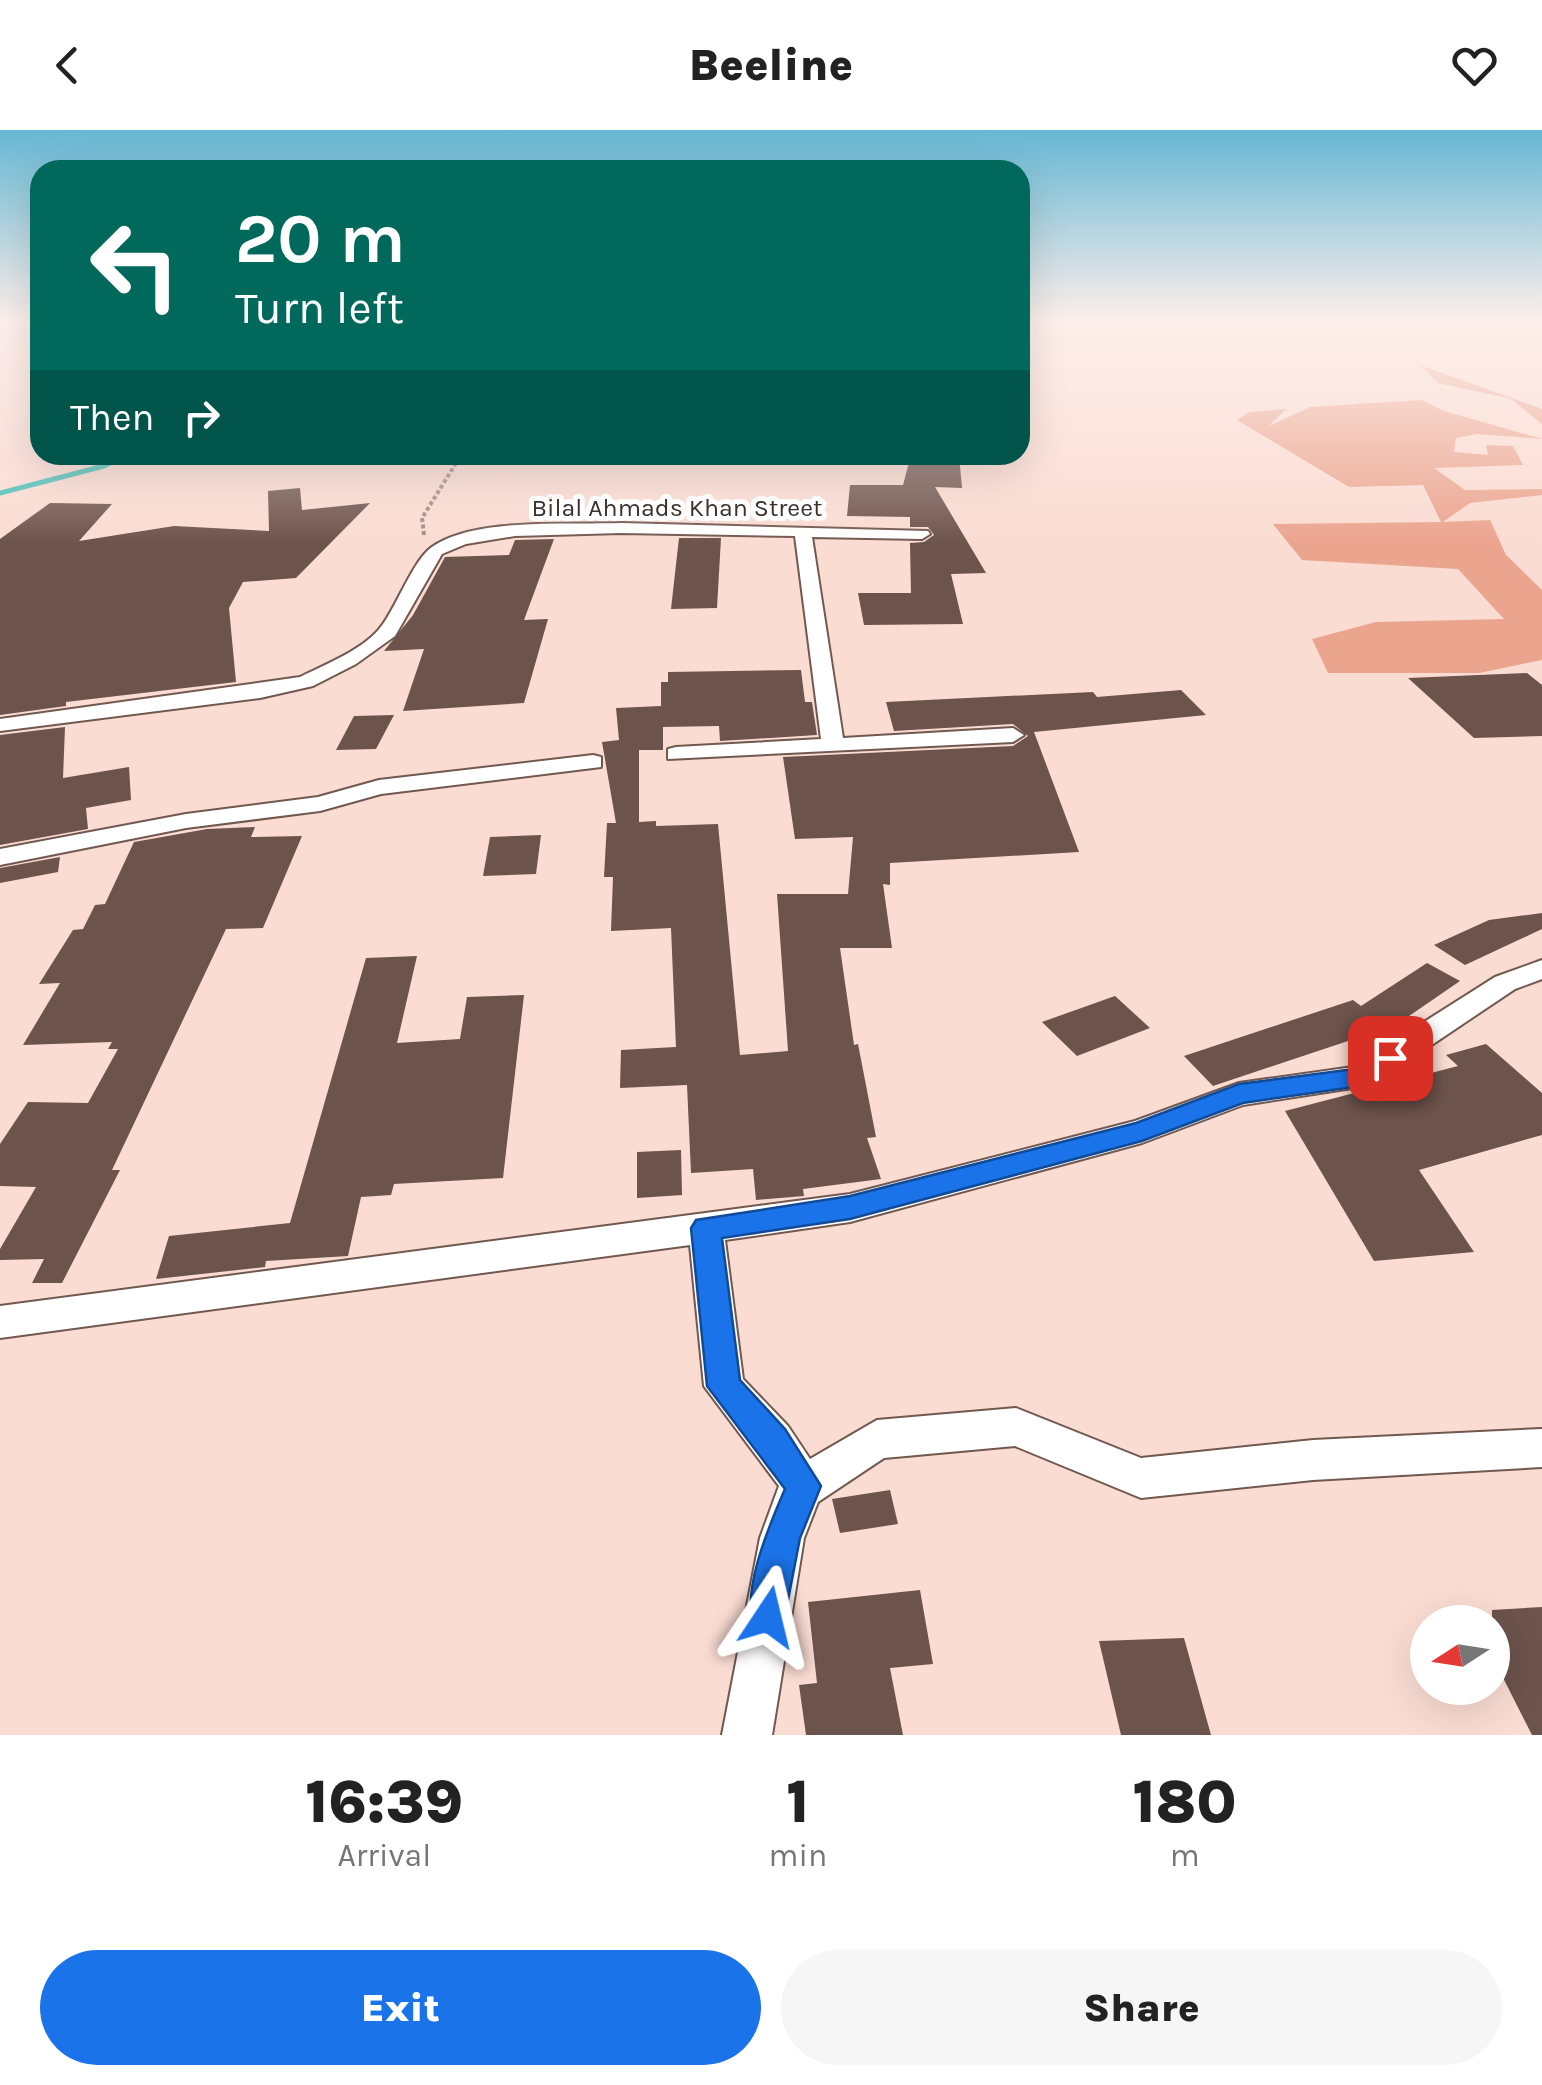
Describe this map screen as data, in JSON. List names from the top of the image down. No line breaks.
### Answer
{"streets":{"street":["Bilal Ahmads Khan Street"]},"north":"left","page":{"header":"Beeline","turn":["20 m","Turn left"],"then":"Then","eta":["16:39","Arrival","1","min","180","m"],"buttons":["Exit","Share"]}}
